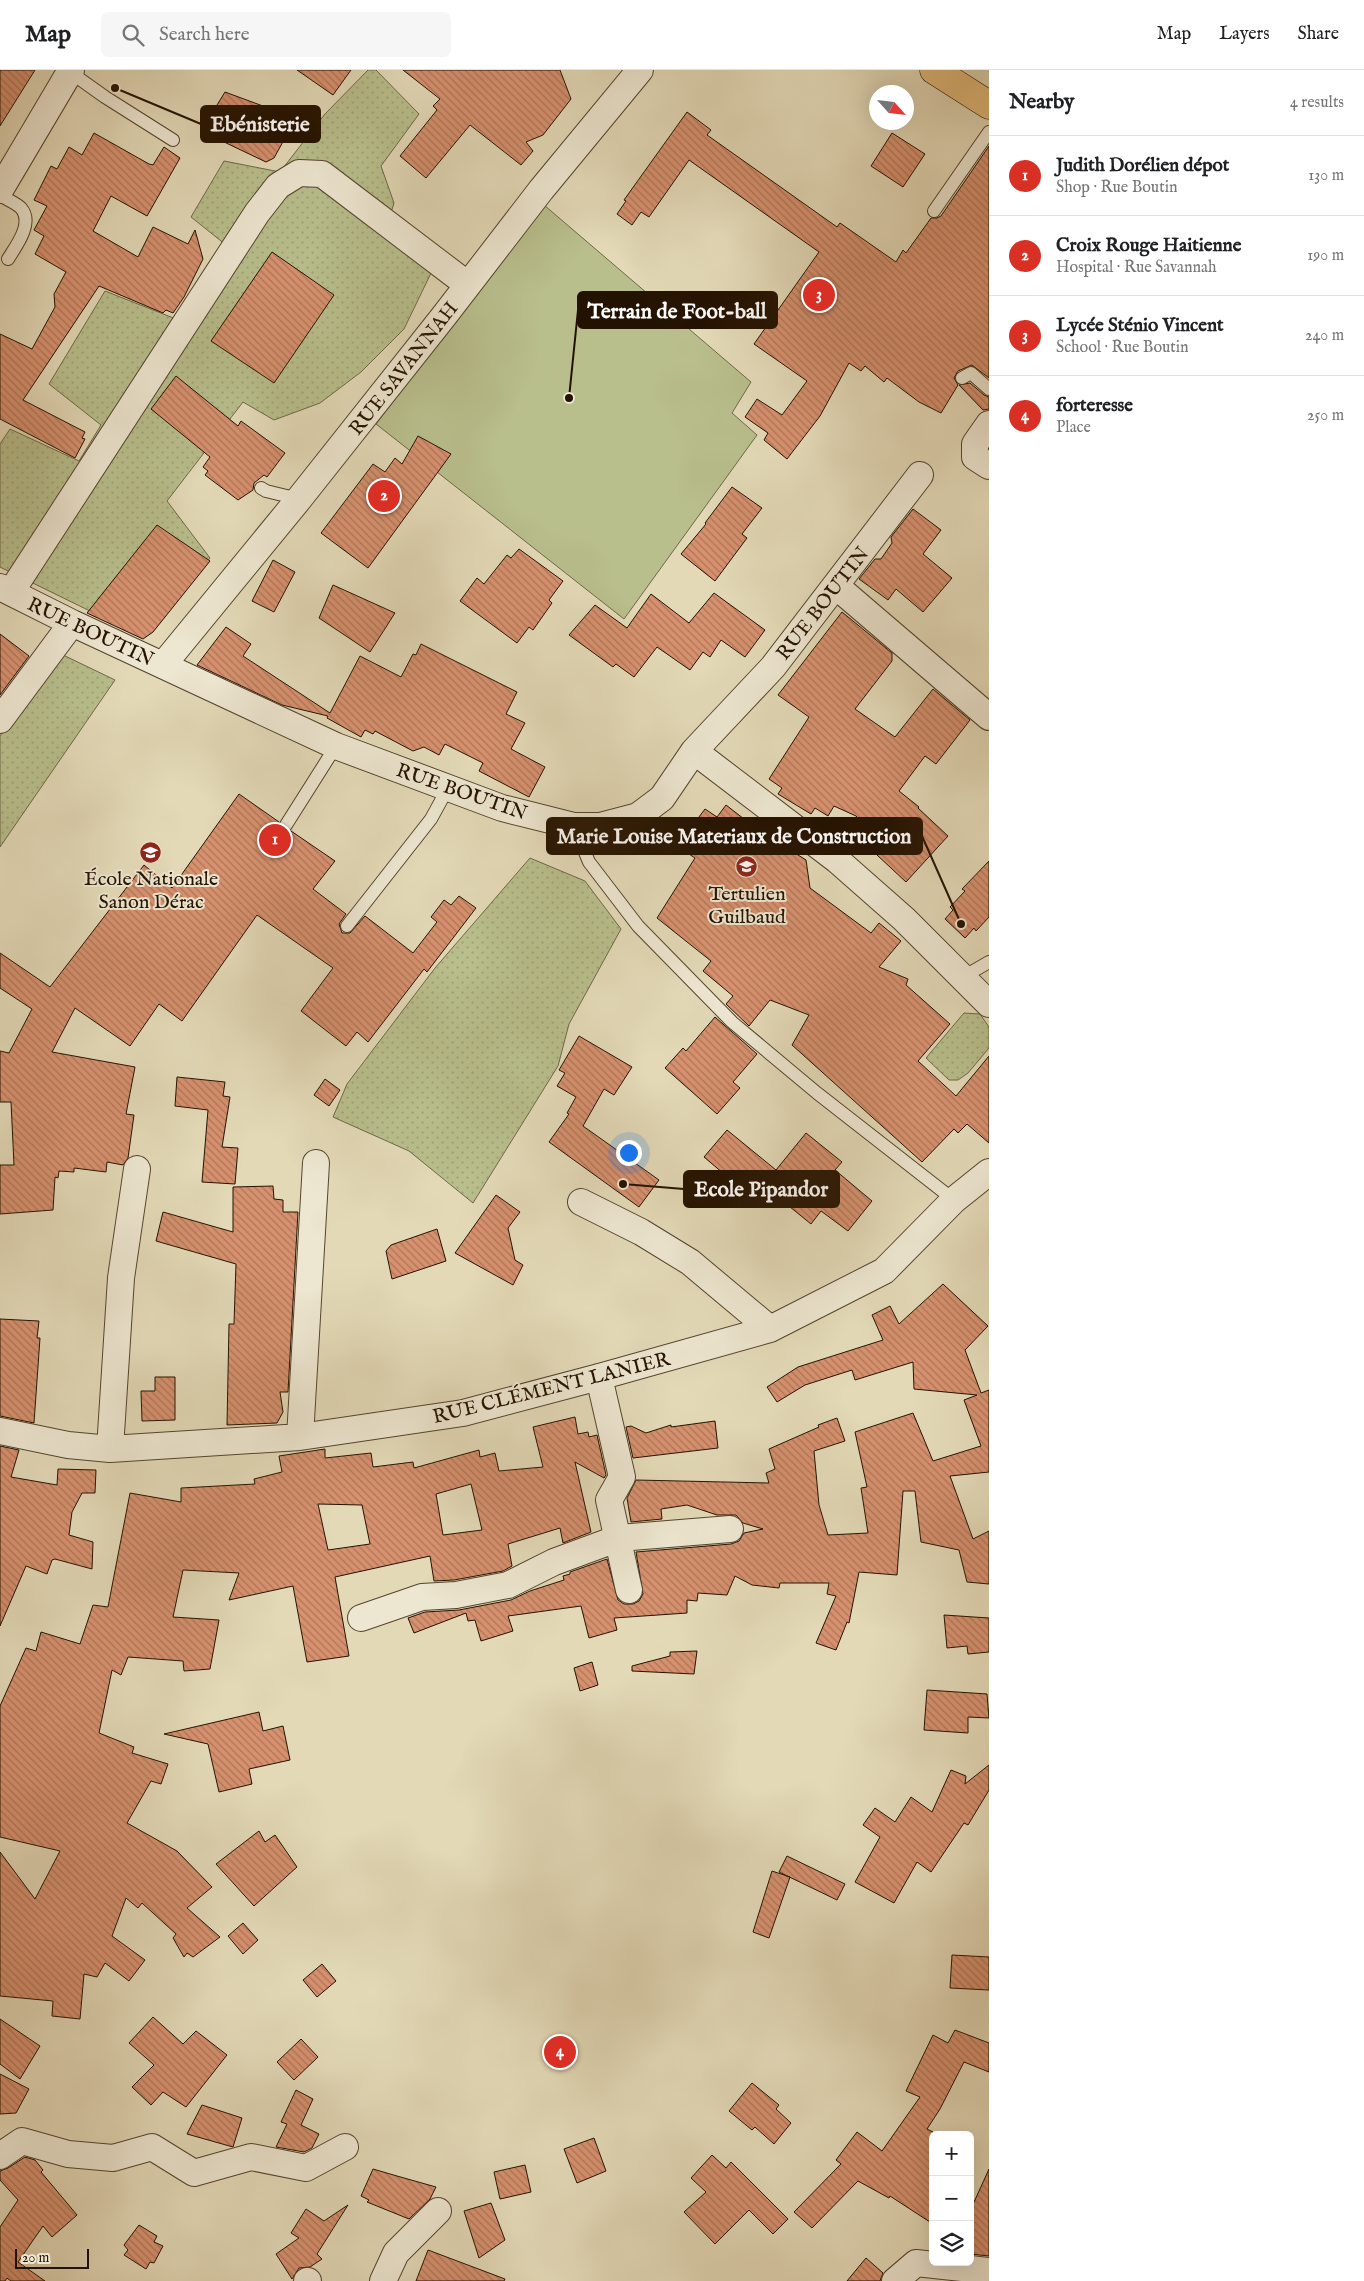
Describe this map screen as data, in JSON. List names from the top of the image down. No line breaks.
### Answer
{"streets":{"street":["RUE SAVANNAH","RUE BOUTIN","RUE CLÉMENT LANIER"]},"crossings":[["RUE SAVANNAH","RUE BOUTIN"]],"places":{"other":["Ebénisterie","Terrain de Foot-ball","Marie Louise Materiaux de Construction","Ecole Pipandor"],"school or university":["École Nationale Sanon Dérac","Tertulien Guilbaud"]},"scale_bar":"20 m","north":"bottom right","page":{"header":"Map","search":"Search here","nav":["Map","Layers","Share"],"heading":["Nearby","4 results"],"list":[{"mark":"1","name":"Judith Dorélien dépot","note":"Shop · Rue Boutin","value":"130 m"},{"mark":"2","name":"Croix Rouge Haitienne","note":"Hospital · Rue Savannah","value":"190 m"},{"mark":"3","name":"Lycée Sténio Vincent","note":"School · Rue Boutin","value":"240 m"},{"mark":"4","name":"forteresse","note":"Place","value":"250 m"}],"pins":["3","2","1","4"],"map_buttons":["+","−"],"scale":"20 m"}}
